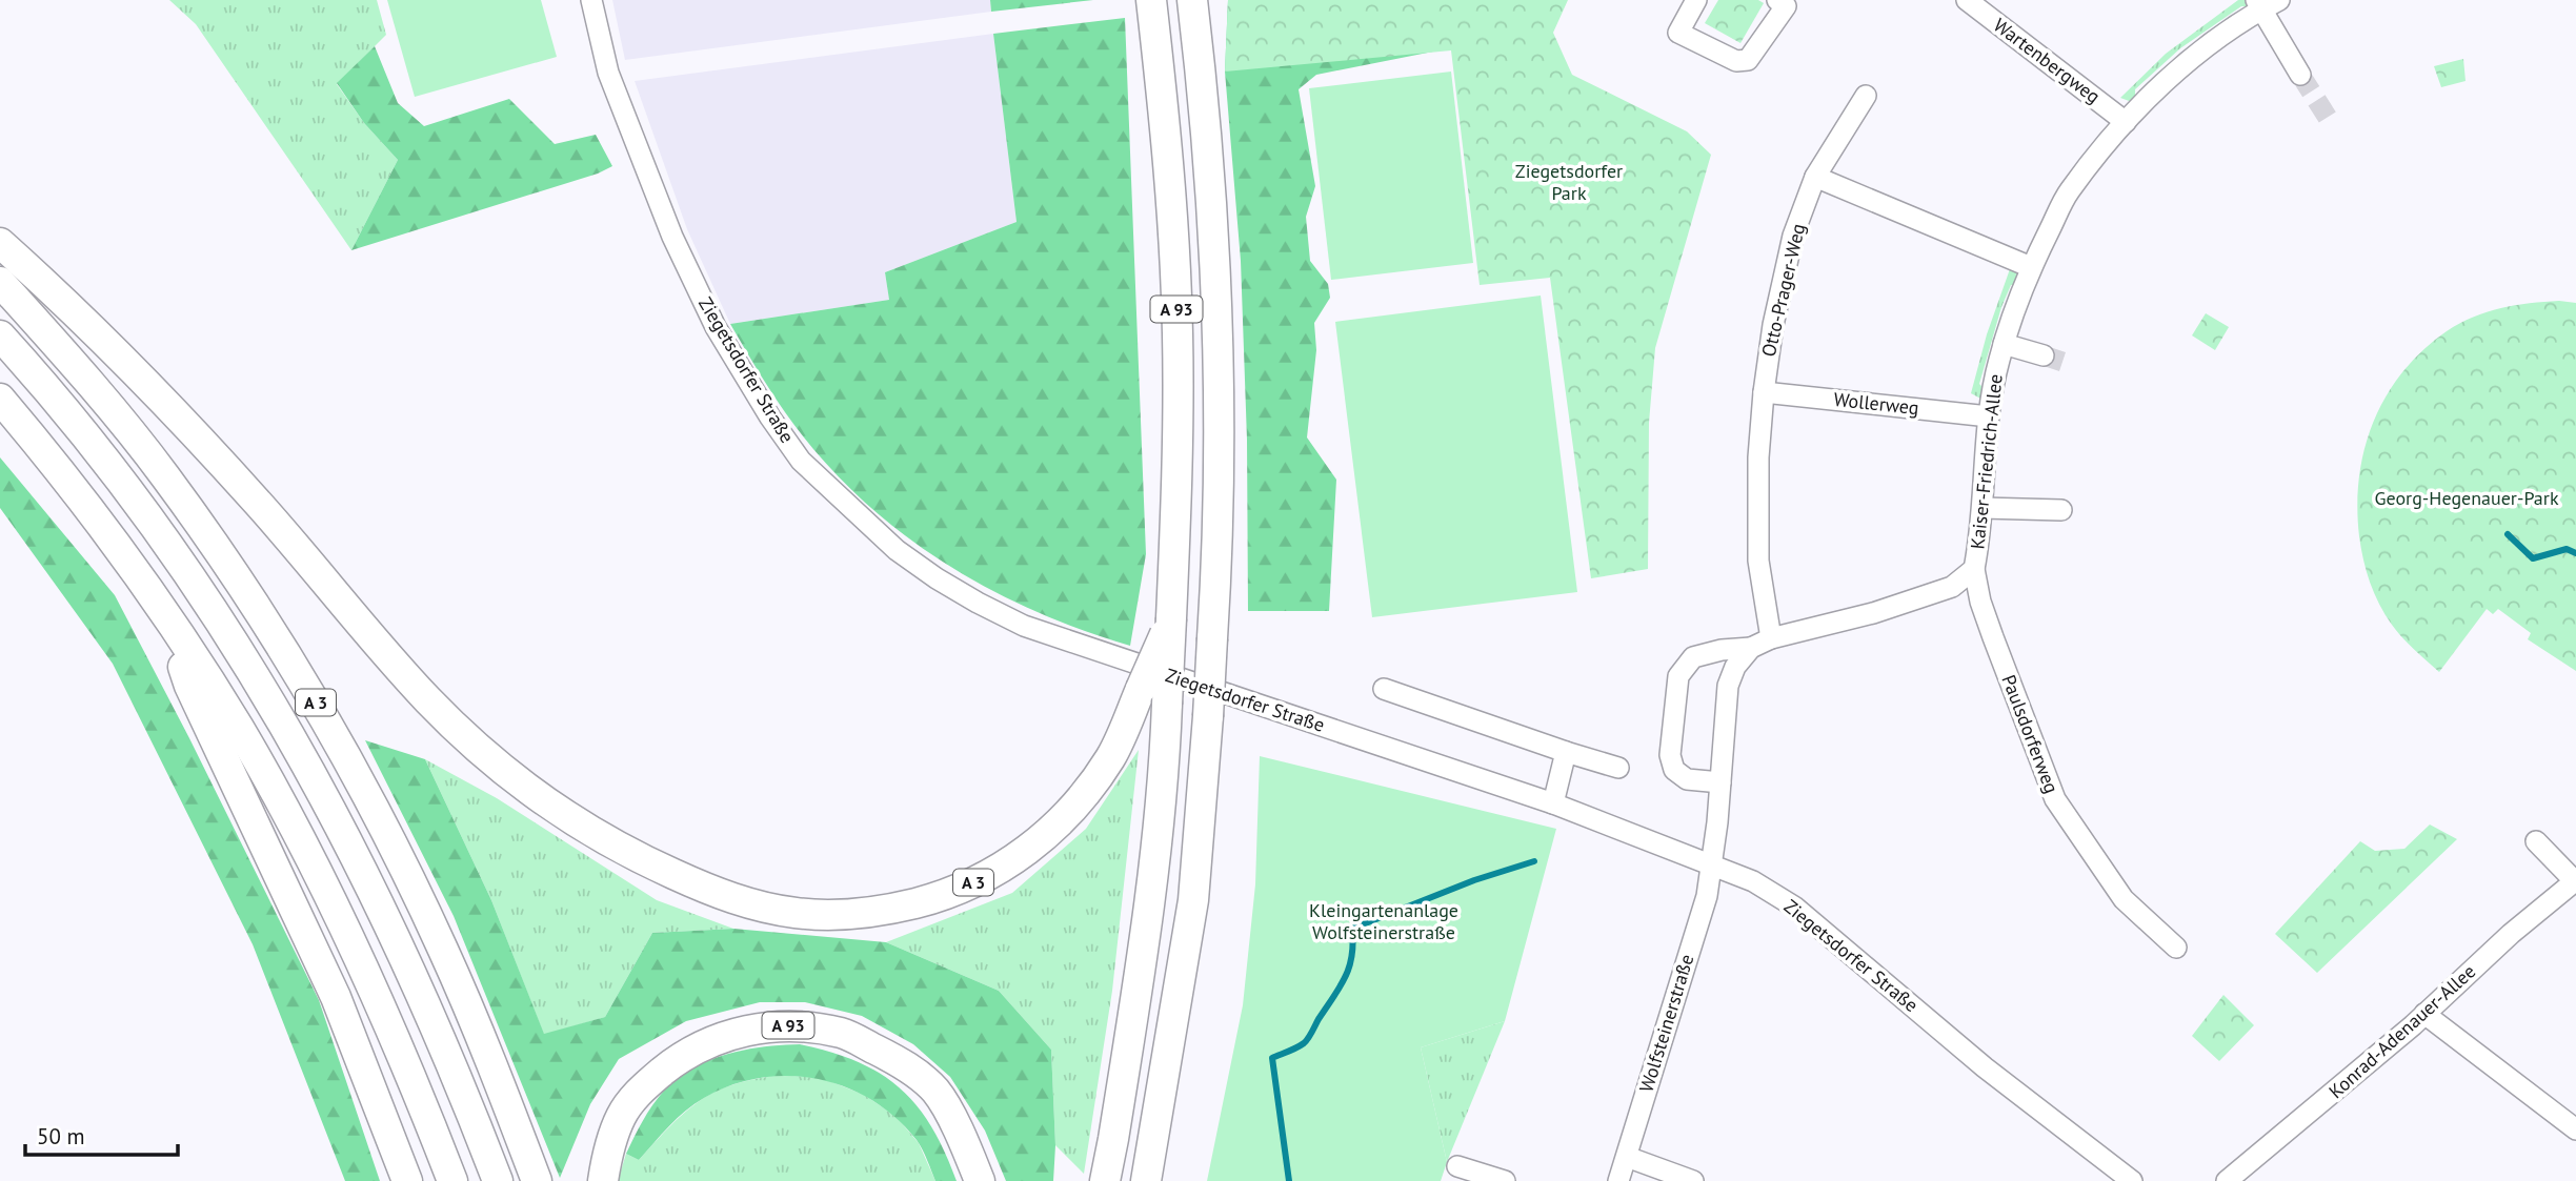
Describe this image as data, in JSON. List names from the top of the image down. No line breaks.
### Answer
{"streets":{"highway":["A 93","A 3"],"street":["Wartenbergweg","Otto-Prager-Weg","Ziegetsdorfer Straße","Wollerweg","Kaiser-Friedrich-Allee","Paulsdorferweg","Wolfsteinerstraße","Konrad-Adenauer-Allee"]},"crossings":[["Wartenbergweg","Kaiser-Friedrich-Allee"],["Otto-Prager-Weg","Wollerweg"],["Otto-Prager-Weg","Kaiser-Friedrich-Allee"],["A 93","A 3"],["Ziegetsdorfer Straße","Wolfsteinerstraße"],["Wollerweg","Kaiser-Friedrich-Allee"],["Kaiser-Friedrich-Allee","Paulsdorferweg"]],"parks":["Ziegetsdorfer Park","Georg-Hegenauer-Park","Kleingartenanlage Wolfsteinerstraße"],"scale_bar":"50 m"}
